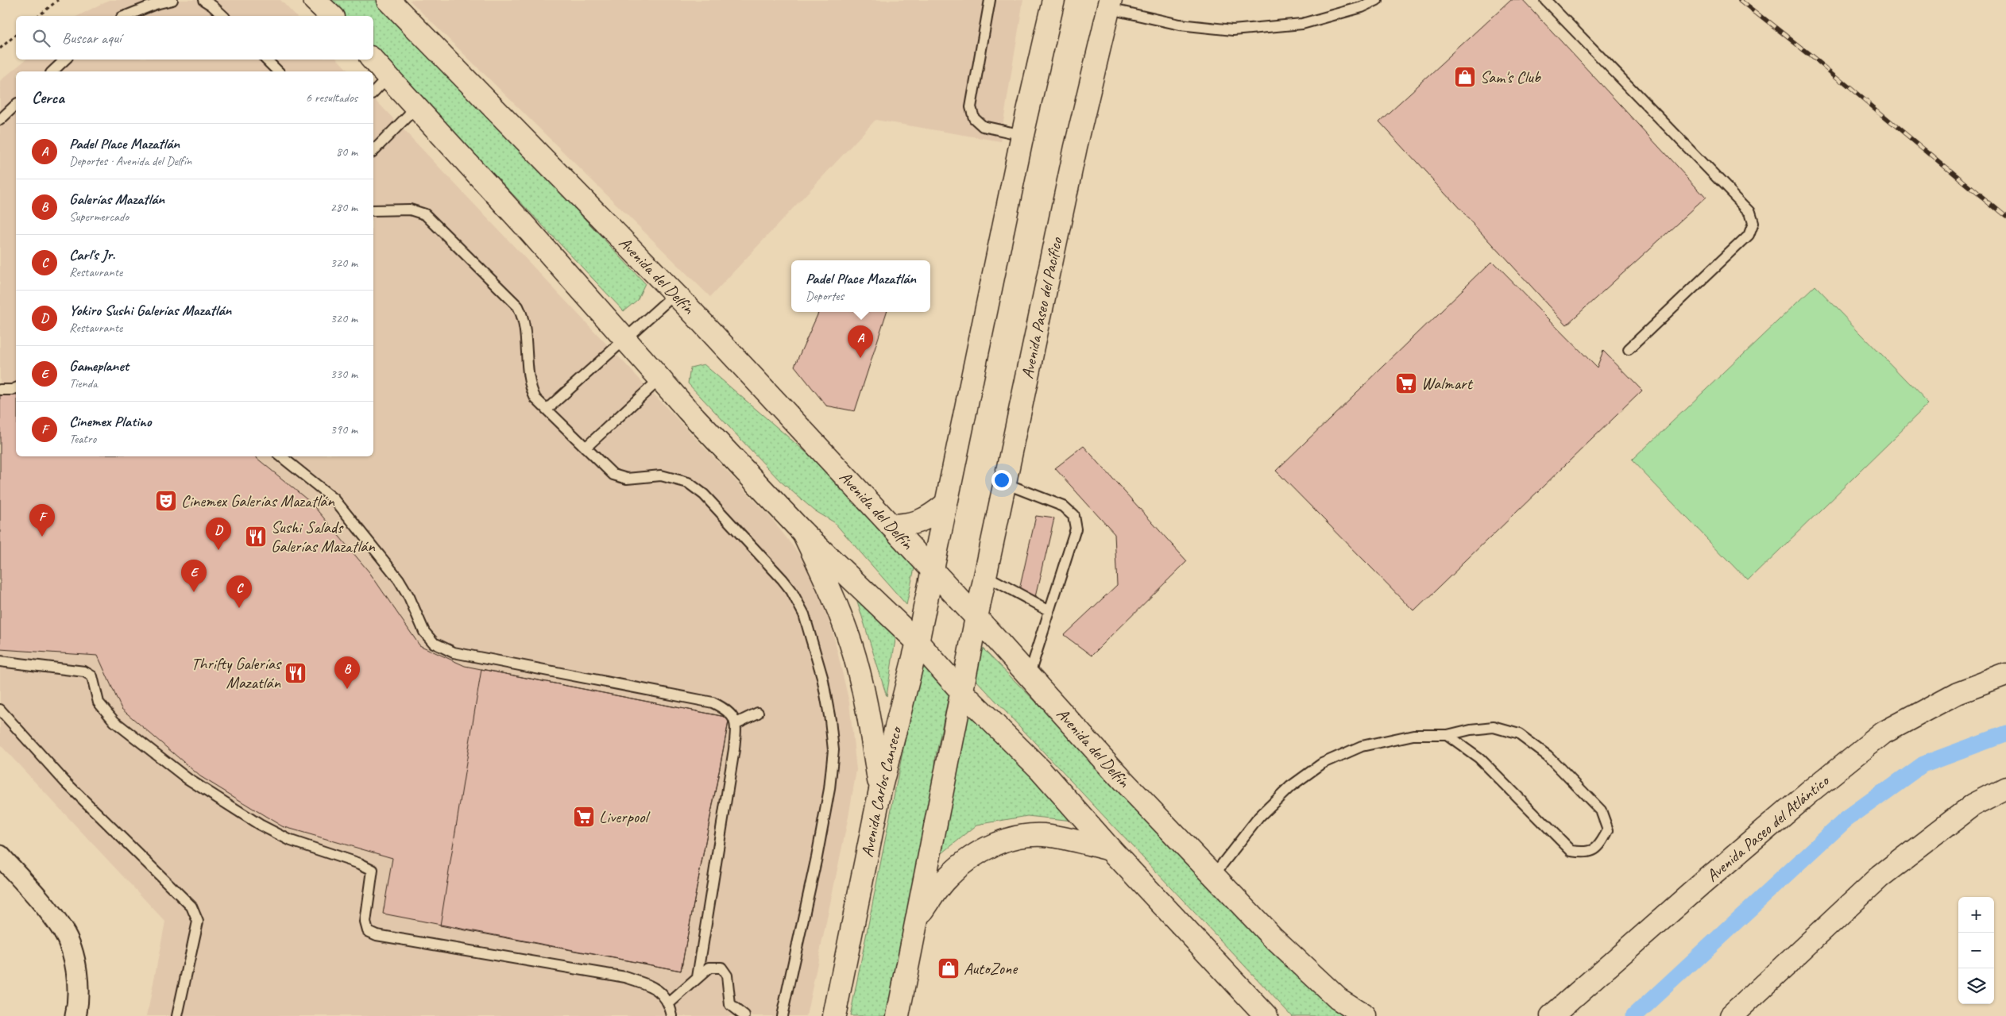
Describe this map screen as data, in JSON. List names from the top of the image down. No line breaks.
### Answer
{"streets":{"street":["Avenida del Delfín","Avenida Paseo del Pacífico","Avenida Carlos Canseco","Avenida Paseo del Atlántico"]},"crossings":[["Avenida del Delfín","Avenida Paseo del Pacífico"],["Avenida del Delfín","Avenida Carlos Canseco"]],"places":{"shop":["Sam's Club","AutoZone"],"supermarket":["Walmart","Liverpool"],"theatre":["Cinemex Galerías Mazatlán"],"restaurant":["Sushi Salads Galerías Mazatlán","Thrifty Galerías Mazatlán"]},"page":{"search":"Buscar aquí","heading":["Cerca","6 resultados"],"list":[{"mark":"A","name":"Padel Place Mazatlán","note":"Deportes · Avenida del Delfín","value":"80 m"},{"mark":"B","name":"Galerías Mazatlán","note":"Supermercado","value":"280 m"},{"mark":"C","name":"Carl's Jr.","note":"Restaurante","value":"320 m"},{"mark":"D","name":"Yokiro Sushi Galerías Mazatlán","note":"Restaurante","value":"320 m"},{"mark":"E","name":"Gameplanet","note":"Tienda","value":"330 m"},{"mark":"F","name":"Cinemex Platino","note":"Teatro","value":"390 m"}],"popup":["Padel Place Mazatlán","Deportes"],"pins":["A","F","D","E","C","B"],"map_buttons":["+","−"]}}
